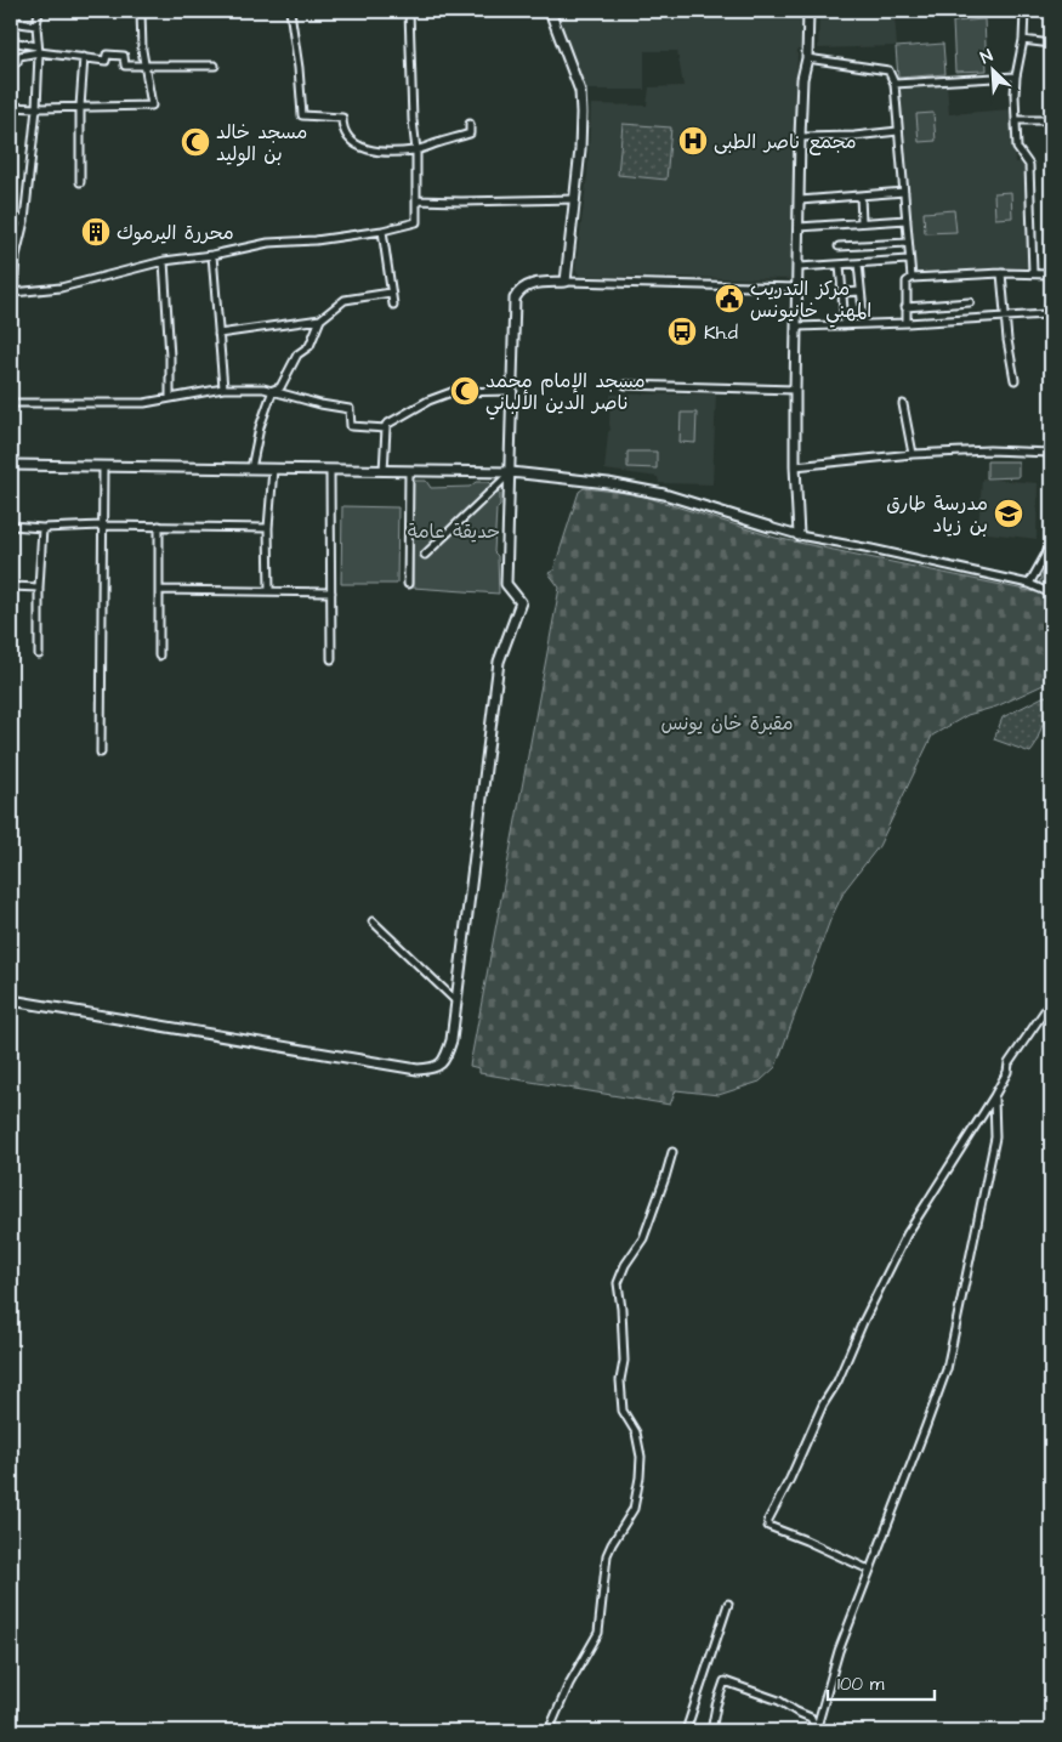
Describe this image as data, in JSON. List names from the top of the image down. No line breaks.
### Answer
{"parks":["حديقة عامة","مقبرة خان يونس"],"places":{"hospital":["مجمع ناصر الطبى"],"mosque":["مسجد خالد بن الوليد","مسجد الإمام محمد ناصر الدين الألباني"],"building":["محررة اليرموك"],"public building":["مركز التدريب المهني خانيونس"],"bus stop":["Kh.d"],"school or university":["مدرسة طارق بن زياد"]},"scale_bar":"100 m","north":"top left"}
